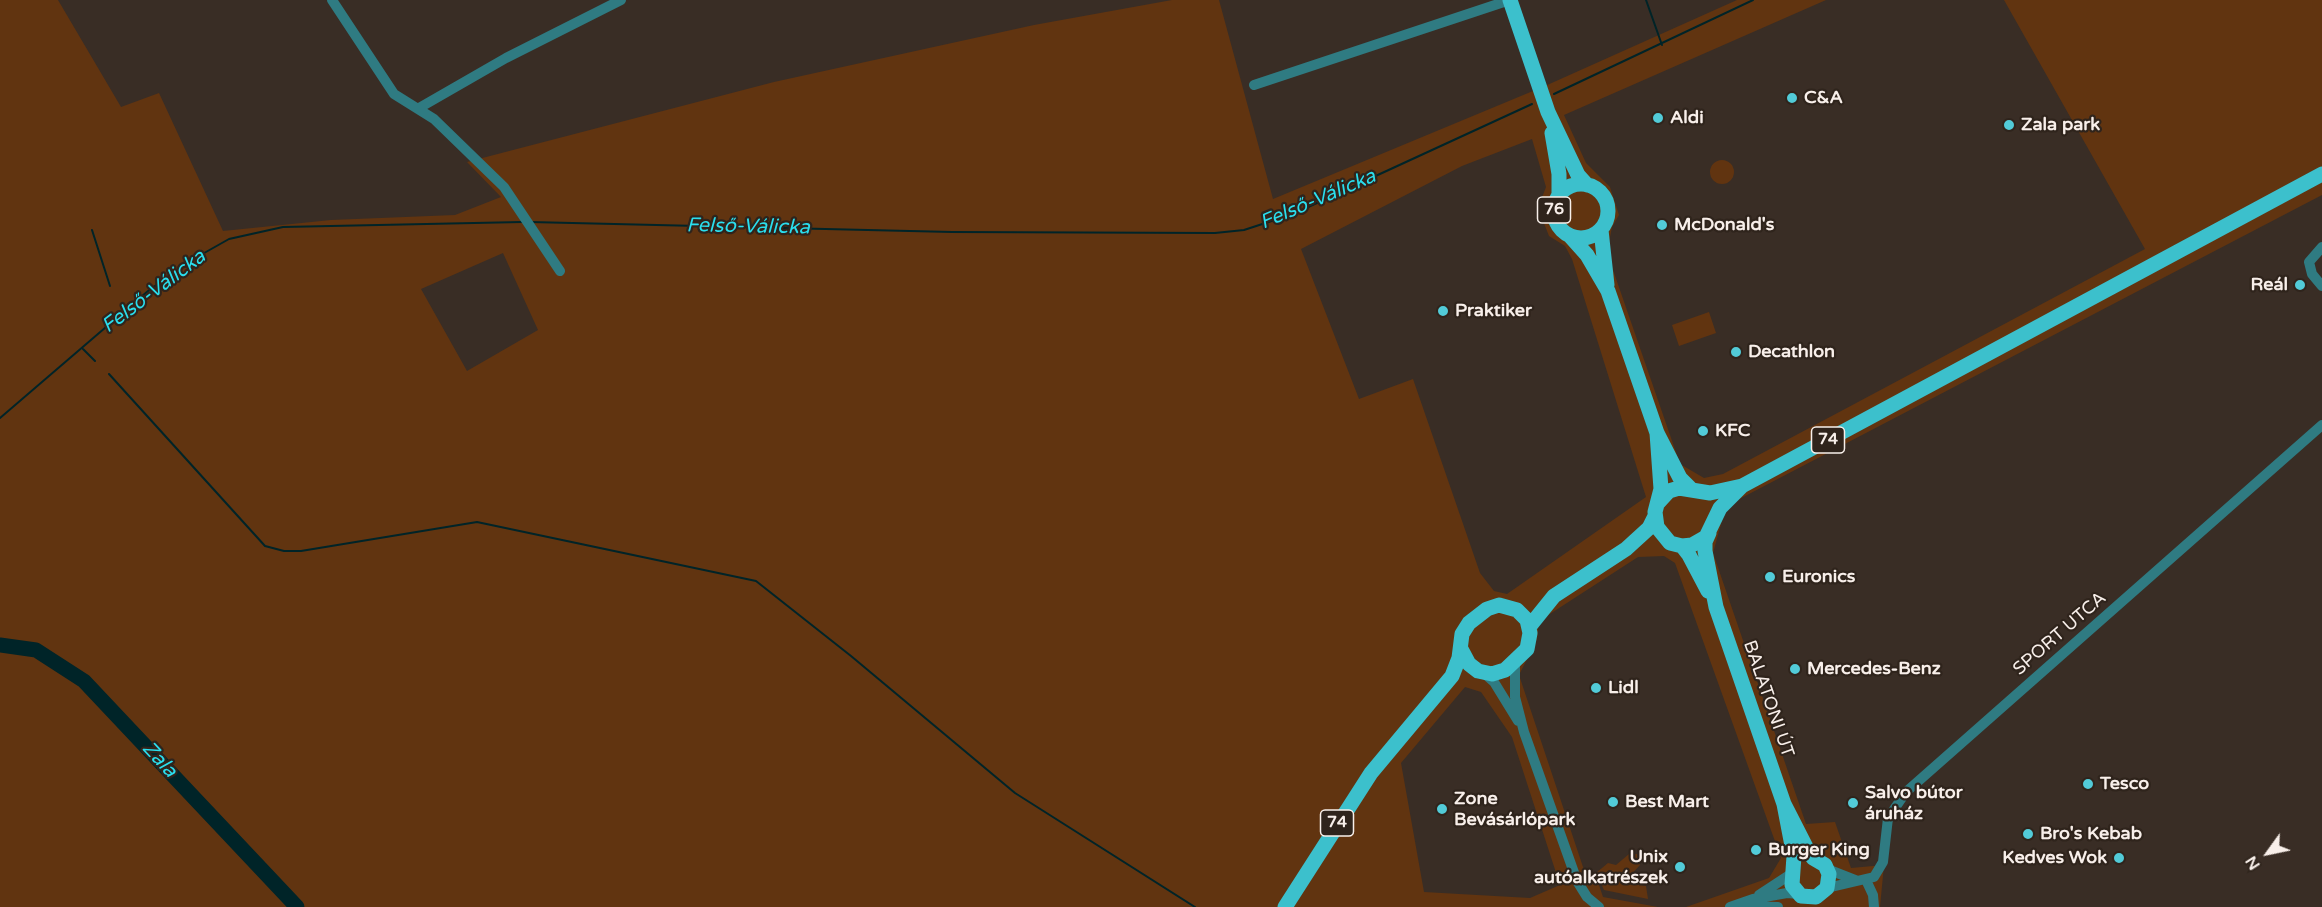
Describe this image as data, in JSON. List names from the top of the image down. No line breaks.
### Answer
{"streets":{"main road":["76","74","BALATONI ÚT"],"street":["SPORT UTCA"]},"crossings":[["76","74"],["76","BALATONI ÚT"],["74","BALATONI ÚT"]],"water":["Felső-Válicka","Zala"],"places":["C&A","Aldi","Zala park","McDonald's","Reál","Praktiker","Decathlon","KFC","Euronics","Mercedes-Benz","Lidl","Tesco","Best Mart","Salvo bútor áruház","Zone Bevásárlópark","Bro's Kebab","Burger King","Kedves Wok","Unix autóalkatrészek"],"north":"bottom left"}
